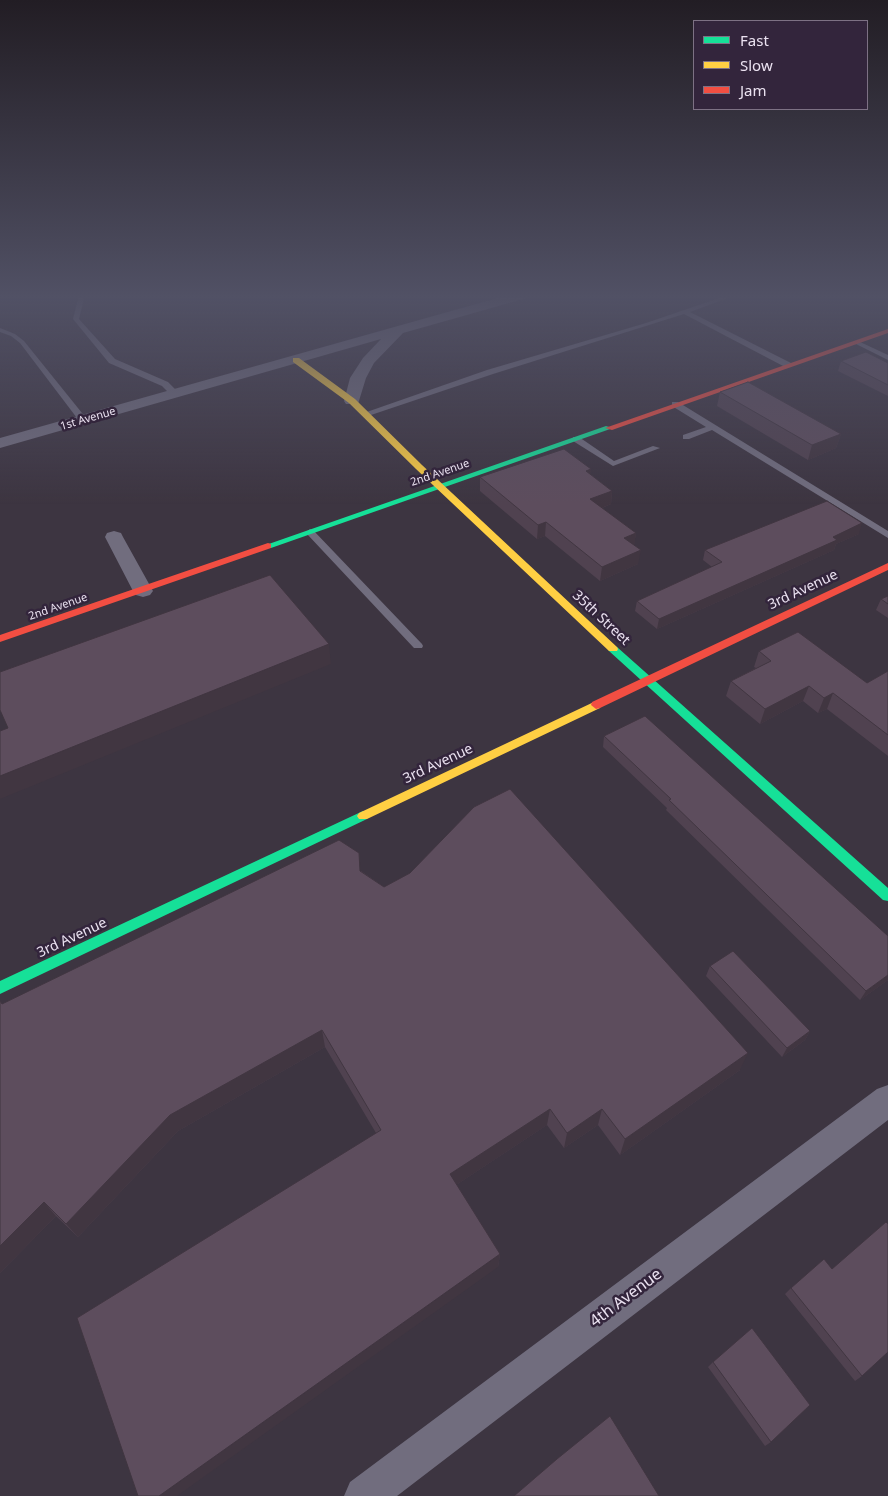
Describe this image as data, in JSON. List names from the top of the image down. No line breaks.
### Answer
{"streets":{"street":["1st Avenue","2nd Avenue","3rd Avenue","35th Street","4th Avenue"]},"crossings":[["2nd Avenue","35th Street"],["3rd Avenue","35th Street"]],"legend":["Fast","Slow","Jam"]}
